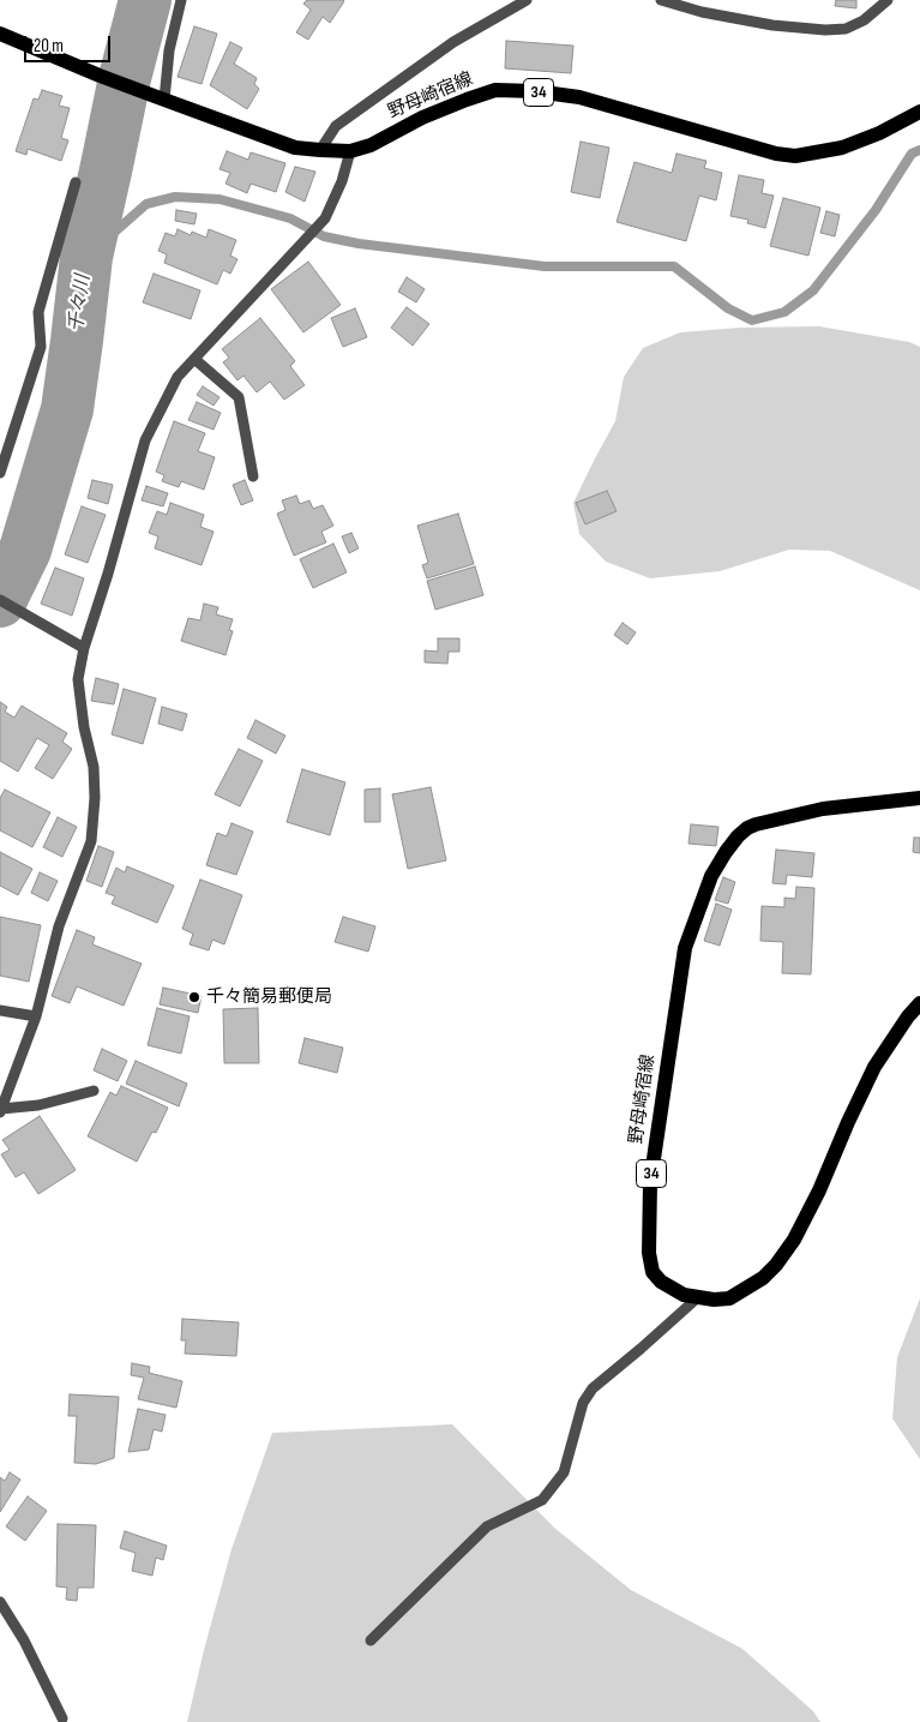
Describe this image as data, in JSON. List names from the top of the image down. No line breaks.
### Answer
{"streets":{"main road":["34","野母崎宿線"]},"water":["千々川"],"places":["千々簡易郵便局"],"scale_bar":"20 m"}
